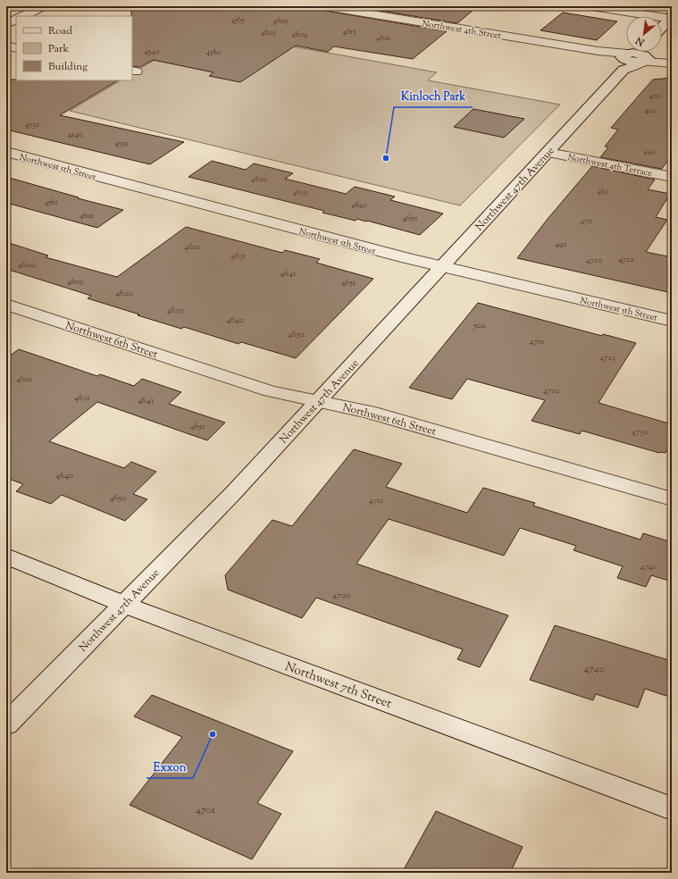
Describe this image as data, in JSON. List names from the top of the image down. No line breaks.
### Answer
{"streets":{"street":["Northwest 4th Street","Northwest 4th Terrace","Northwest 5th Street","Northwest 47th Avenue","Northwest 6th Street","Northwest 7th Street"]},"crossings":[["Northwest 4th Street","Northwest 47th Avenue"],["Northwest 4th Terrace","Northwest 47th Avenue"],["Northwest 5th Street","Northwest 47th Avenue"],["Northwest 47th Avenue","Northwest 6th Street"],["Northwest 47th Avenue","Northwest 7th Street"]],"places":["Kinloch Park","Exxon"],"house_numbers":["4565","4605","4615","4605","4609","4621","4540","4560","410","420","4530","4540","4550","440","4620","460","4630","4561","4640","4601","4650","470","492","4621","4631","4712","4710","4600","4641","4610","4651","4620","4630","4640","500","4650","4711","4723","4621","4710","4631","4641","4651","4730","4640","4650","4711","4741","4700","4740","4701"],"legend":["Road","Park","Building"],"north":"bottom left"}
